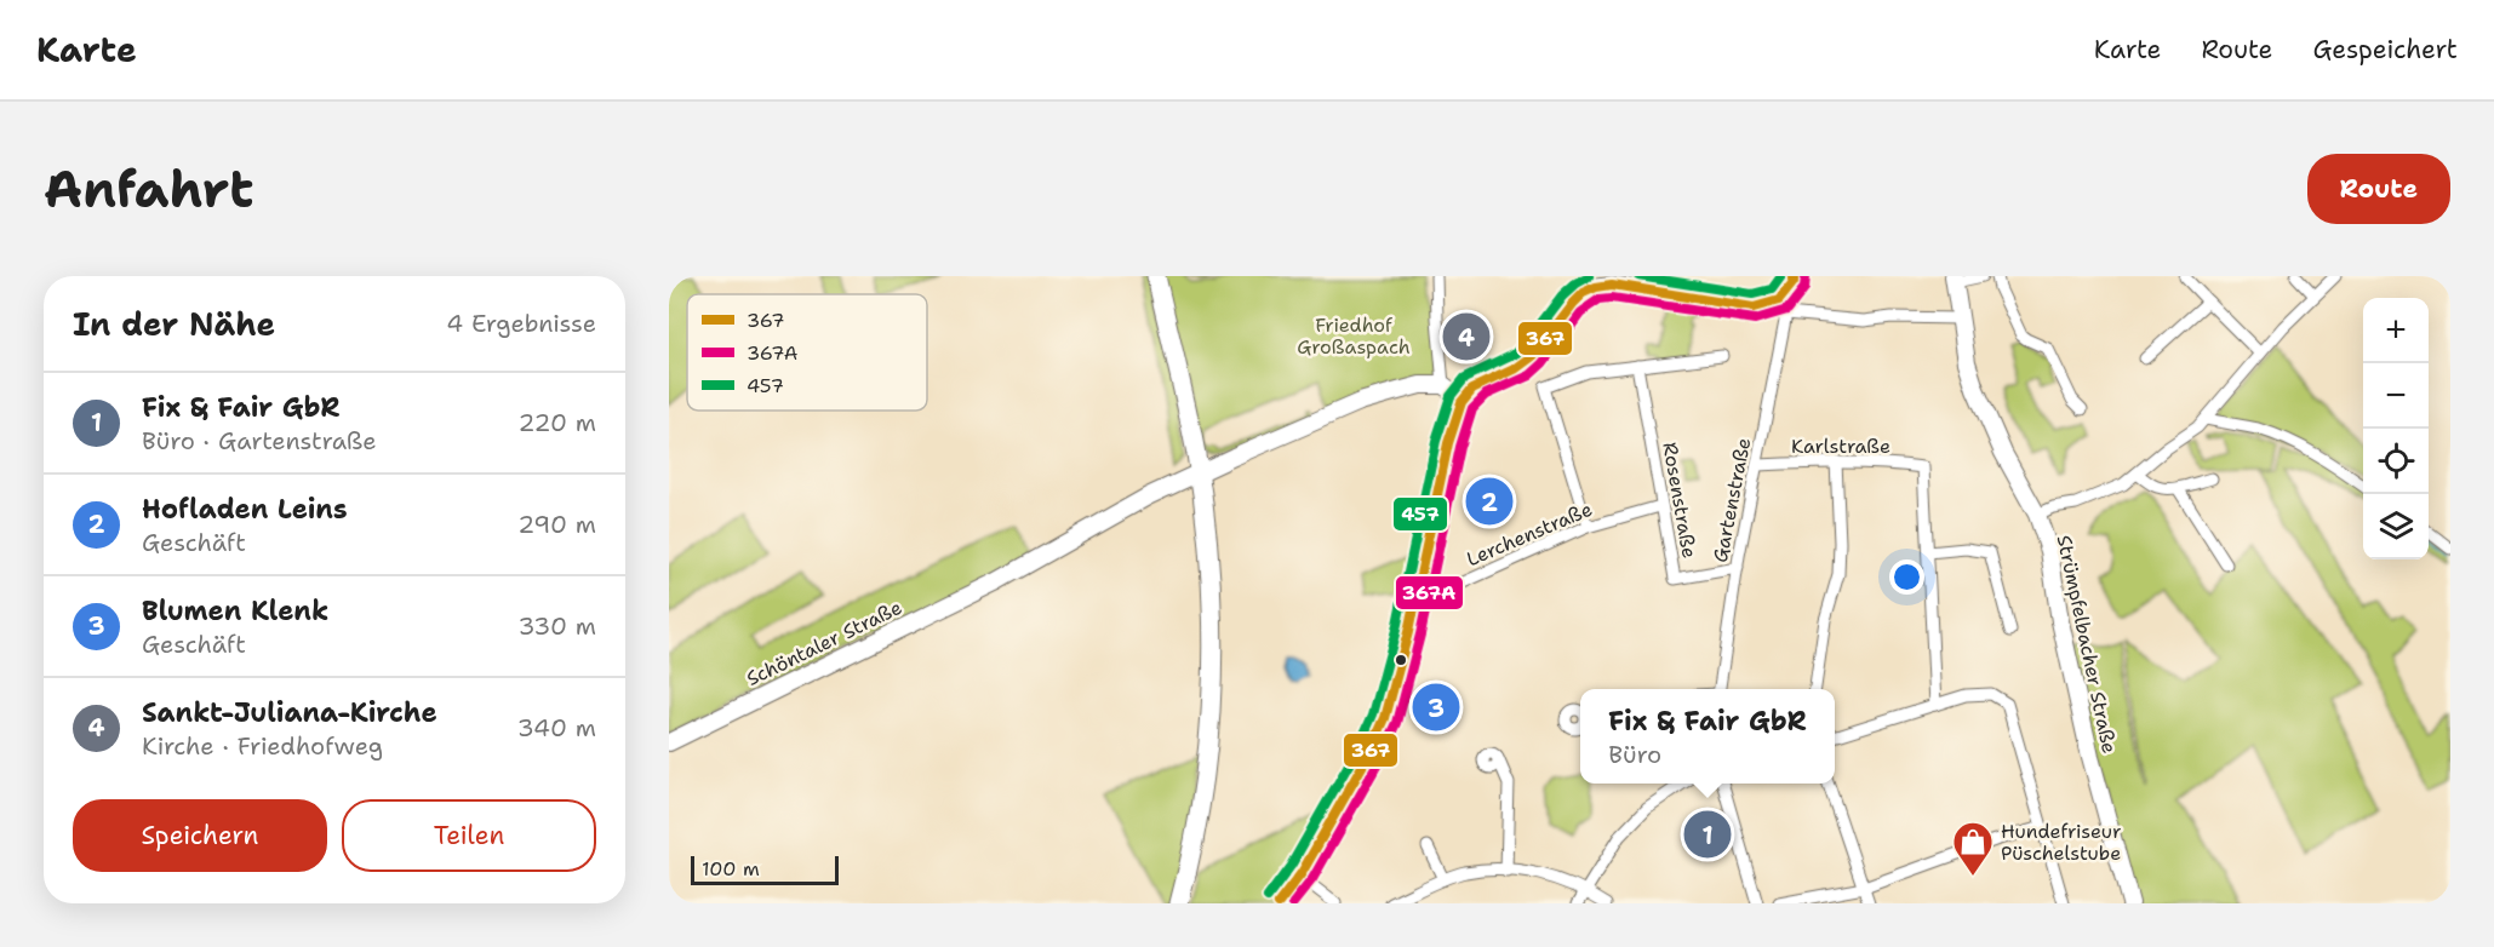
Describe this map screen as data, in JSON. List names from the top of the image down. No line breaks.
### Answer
{"streets":{"street":["Karlstraße","Rosenstraße","Gartenstraße","Lerchenstraße","Schöntaler Straße","Strümpfelbacher Straße"]},"crossings":[["Karlstraße","Gartenstraße"],["Rosenstraße","Gartenstraße"],["Rosenstraße","Lerchenstraße"]],"parks":["Friedhof Großaspach"],"places":{"shop":["Hundefriseur Püschelstube"]},"lines":["transit line 367","transit line 367A","transit line 457"],"legend":["367","367A","457"],"scale_bar":"100 m","page":{"header":"Karte","nav":["Karte","Route","Gespeichert"],"buttons":["Route",["Speichern","Teilen"]],"title":"Anfahrt","heading":["In der Nähe","4 Ergebnisse"],"map_buttons":["+","−"],"pins":["4","2","3","1"],"list":[{"mark":"1","name":"Fix & Fair GbR","note":"Büro · Gartenstraße","value":"220 m"},{"mark":"2","name":"Hofladen Leins","note":"Geschäft","value":"290 m"},{"mark":"3","name":"Blumen Klenk","note":"Geschäft","value":"330 m"},{"mark":"4","name":"Sankt-Juliana-Kirche","note":"Kirche · Friedhofweg","value":"340 m"}],"popup":["Fix & Fair GbR","Büro"],"scale":"100 m"}}
